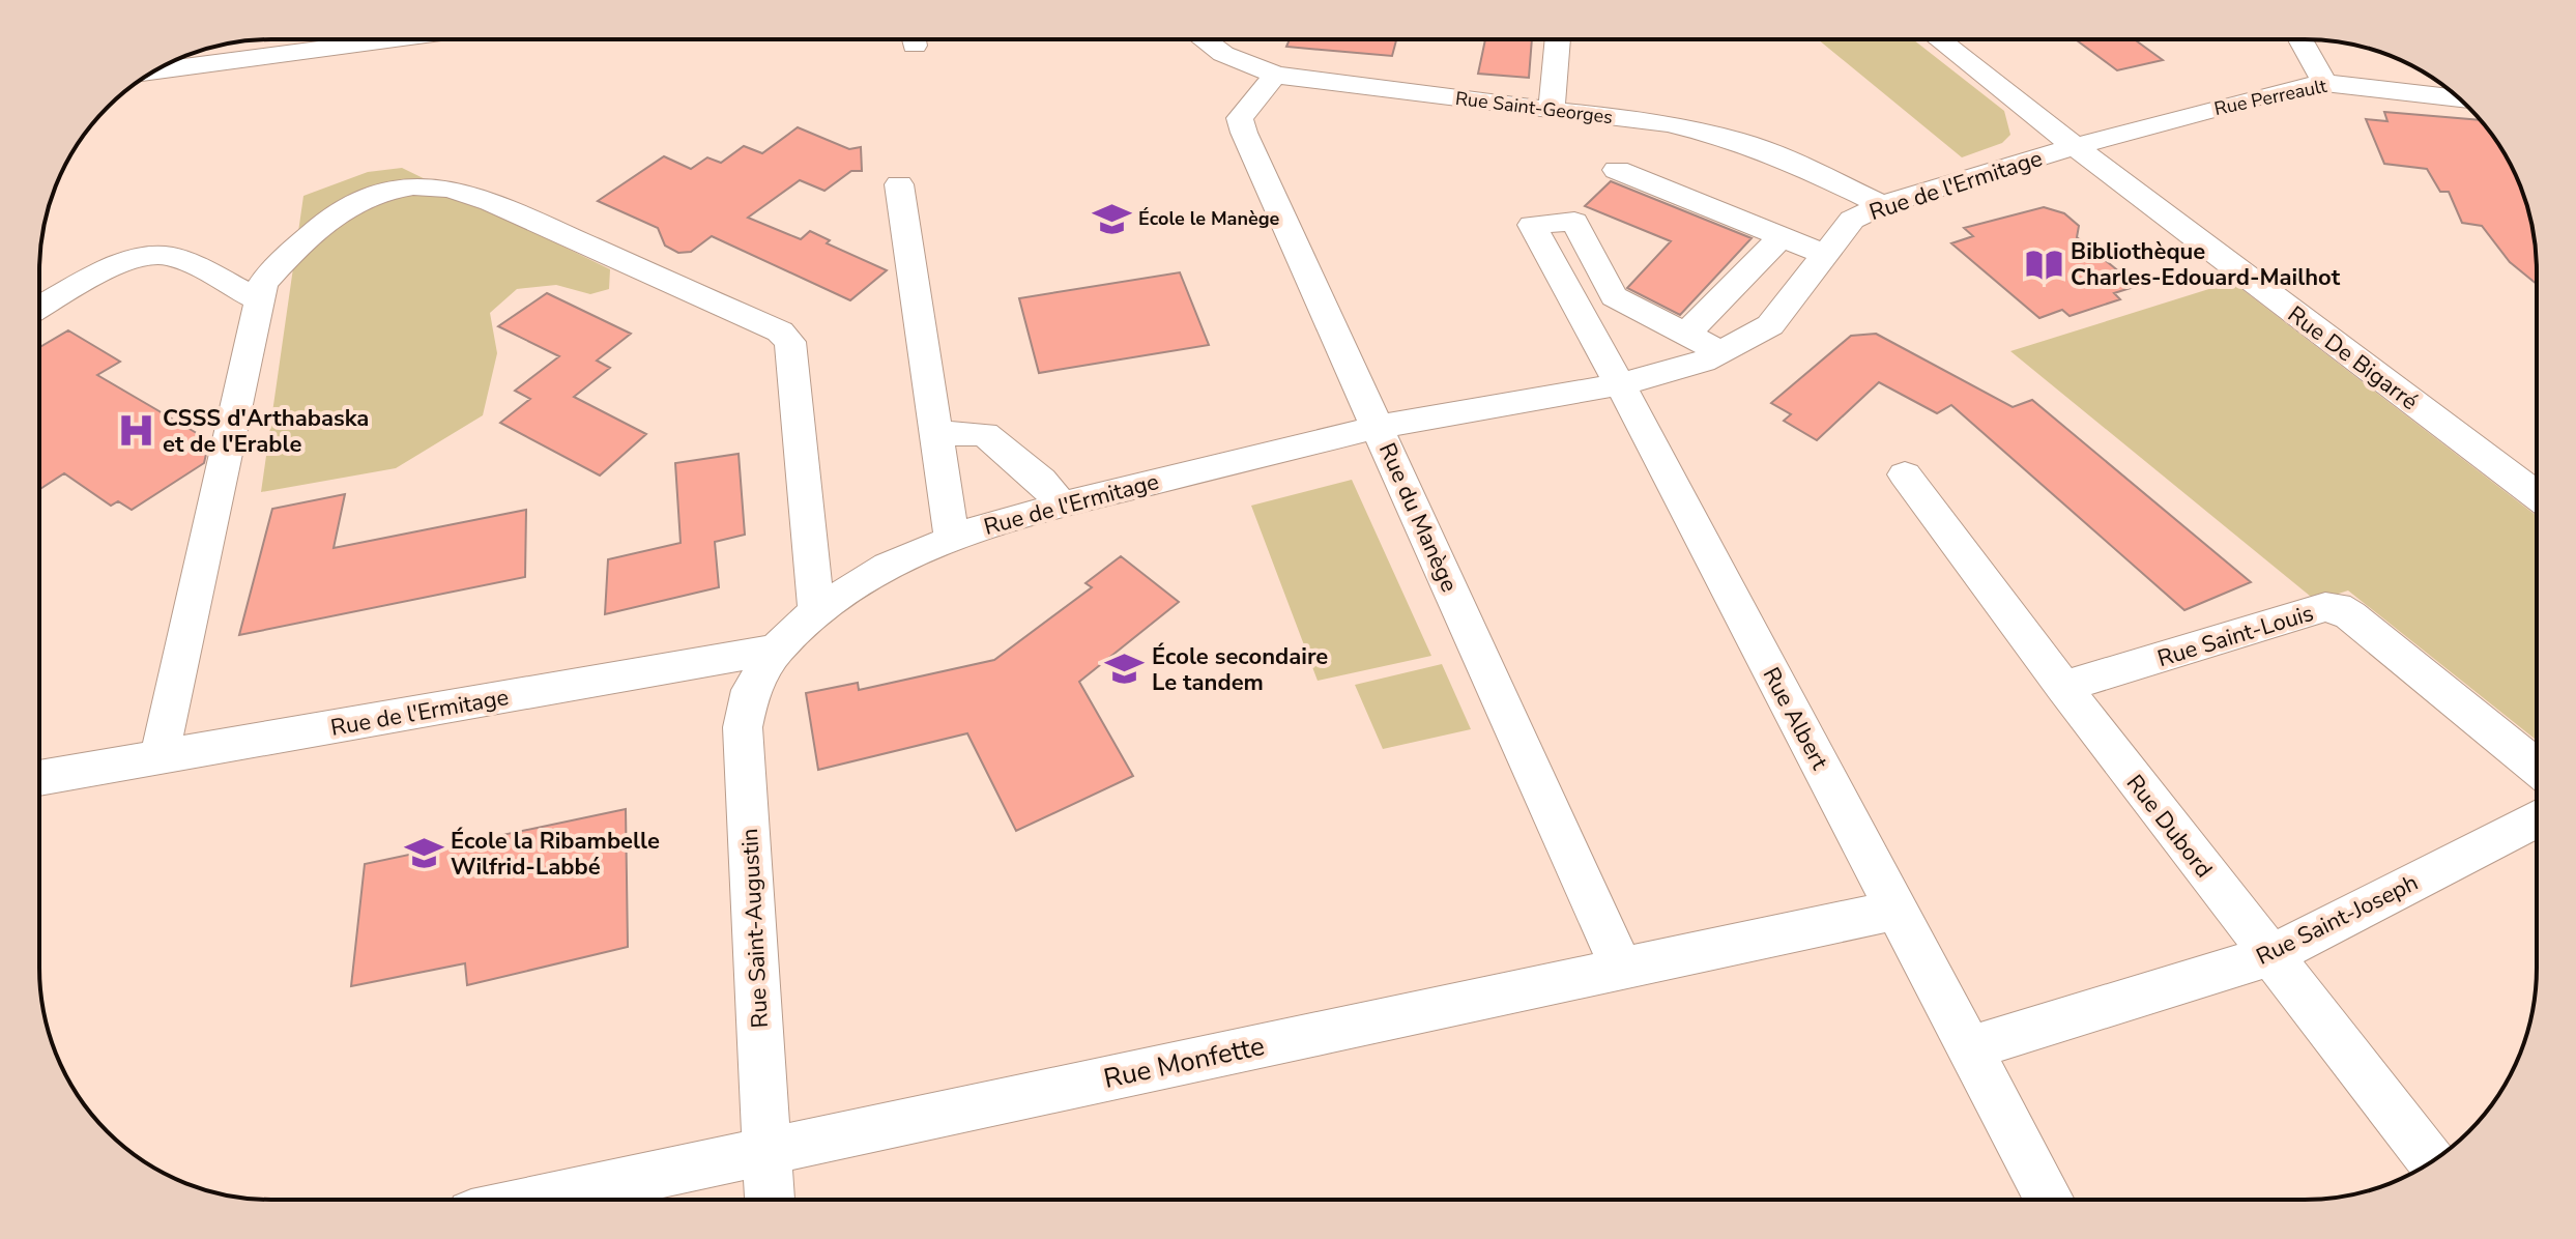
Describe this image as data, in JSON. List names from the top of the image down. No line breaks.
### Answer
{"streets":{"street":["Rue Perreault","Rue Saint-Georges","Rue de l'Ermitage","Rue De Bigarré","Rue du Manège","Rue Saint-Louis","Rue Albert","Rue Dubord","Rue Saint-Joseph","Rue Saint-Augustin","Rue Monfette"]},"crossings":[["Rue Perreault","Rue de l'Ermitage"],["Rue Perreault","Rue De Bigarré"],["Rue Saint-Georges","Rue de l'Ermitage"],["Rue Saint-Georges","Rue du Manège"],["Rue de l'Ermitage","Rue De Bigarré"],["Rue de l'Ermitage","Rue du Manège"],["Rue de l'Ermitage","Rue Albert"],["Rue de l'Ermitage","Rue Saint-Augustin"],["Rue du Manège","Rue Monfette"],["Rue Saint-Louis","Rue Dubord"],["Rue Albert","Rue Saint-Joseph"],["Rue Albert","Rue Monfette"],["Rue Dubord","Rue Saint-Joseph"],["Rue Saint-Augustin","Rue Monfette"]],"places":{"school or university":["École le Manège","École secondaire Le tandem","École la Ribambelle Wilfrid-Labbé"],"library":["Bibliothèque Charles-Edouard-Mailhot"],"hospital":["CSSS d'Arthabaska et de l'Erable"]}}
